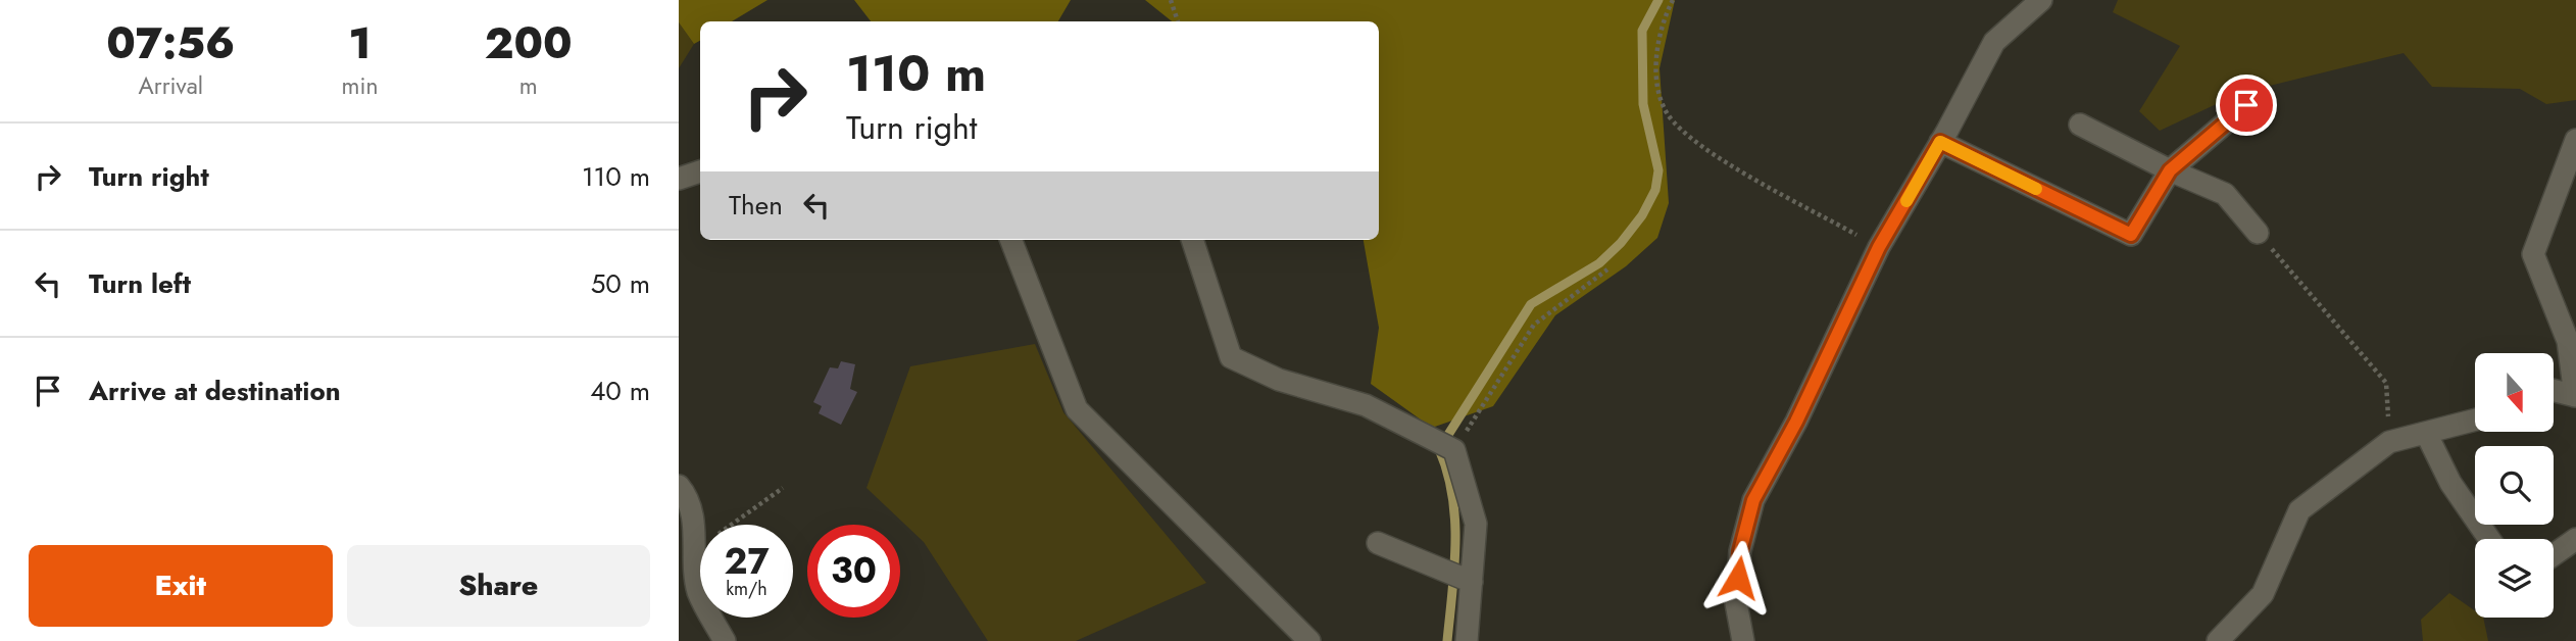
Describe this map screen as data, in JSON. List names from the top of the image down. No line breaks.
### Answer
{"north":"bottom","page":{"eta":["07:56","Arrival","1","min","200","m"],"turn":["110 m","Turn right"],"list":[{"name":"Turn right","value":"110 m"},{"name":"Turn left","value":"50 m"},{"name":"Arrive at destination","value":"40 m"}],"then":"Then","speed":"27 km/h","limit":"30","buttons":["Exit","Share"]}}
